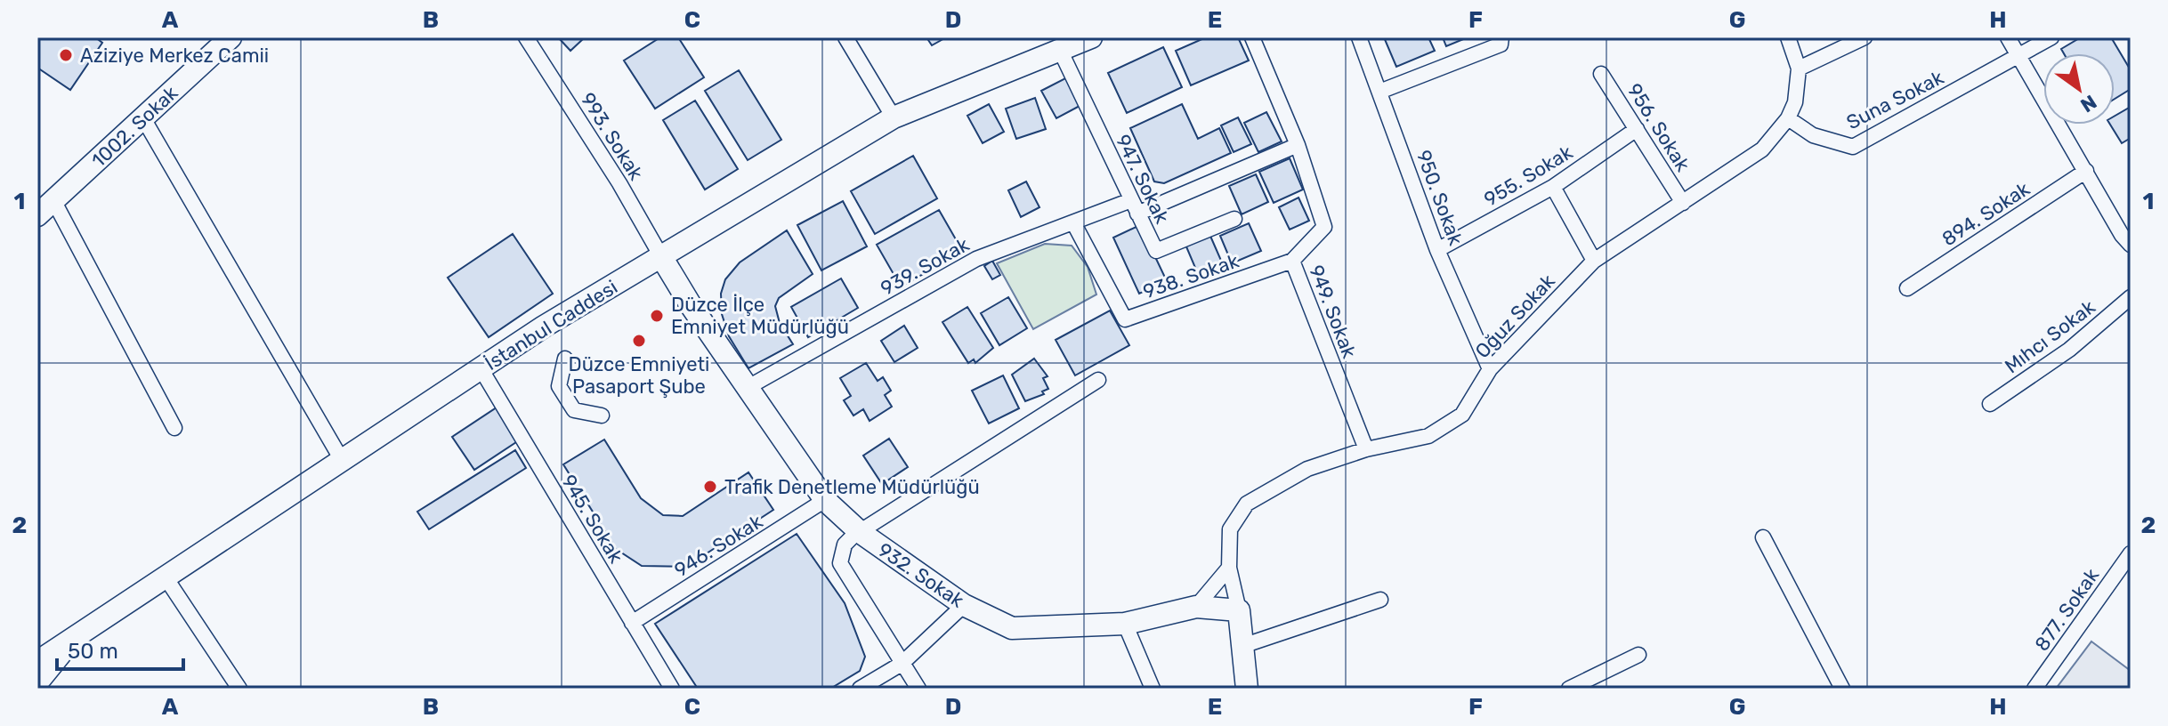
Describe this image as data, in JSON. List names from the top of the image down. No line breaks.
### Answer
{"streets":{"main road":["1002. Sokak","İstanbul Caddesi","932. Sokak"],"street":["Suna Sokak","956. Sokak","993. Sokak","955. Sokak","947. Sokak","950. Sokak","894. Sokak","939. Sokak","938. Sokak","949. Sokak","Oğuz Sokak","Mıhcı Sokak","945. Sokak","946. Sokak","877. Sokak"]},"crossings":[["Suna Sokak","Oğuz Sokak"],["956. Sokak","955. Sokak"],["956. Sokak","Oğuz Sokak"],["993. Sokak","İstanbul Caddesi"],["993. Sokak","932. Sokak"],["955. Sokak","950. Sokak"],["947. Sokak","939. Sokak"],["947. Sokak","İstanbul Caddesi"],["950. Sokak","Oğuz Sokak"],["939. Sokak","938. Sokak"],["939. Sokak","949. Sokak"],["939. Sokak","932. Sokak"],["938. Sokak","949. Sokak"],["949. Sokak","Oğuz Sokak"],["Oğuz Sokak","932. Sokak"],["İstanbul Caddesi","945. Sokak"],["İstanbul Caddesi","932. Sokak"],["945. Sokak","946. Sokak"],["946. Sokak","932. Sokak"]],"places":["Aziziye Merkez Camii","Düzce İlçe Emniyet Müdürlüğü","Düzce Emniyeti Pasaport Şube","Trafik Denetleme Müdürlüğü"],"scale_bar":"50 m","north":"bottom right","grid":{"columns":["A","B","C","D","E","F","G","H"],"rows":["1","2"]}}
